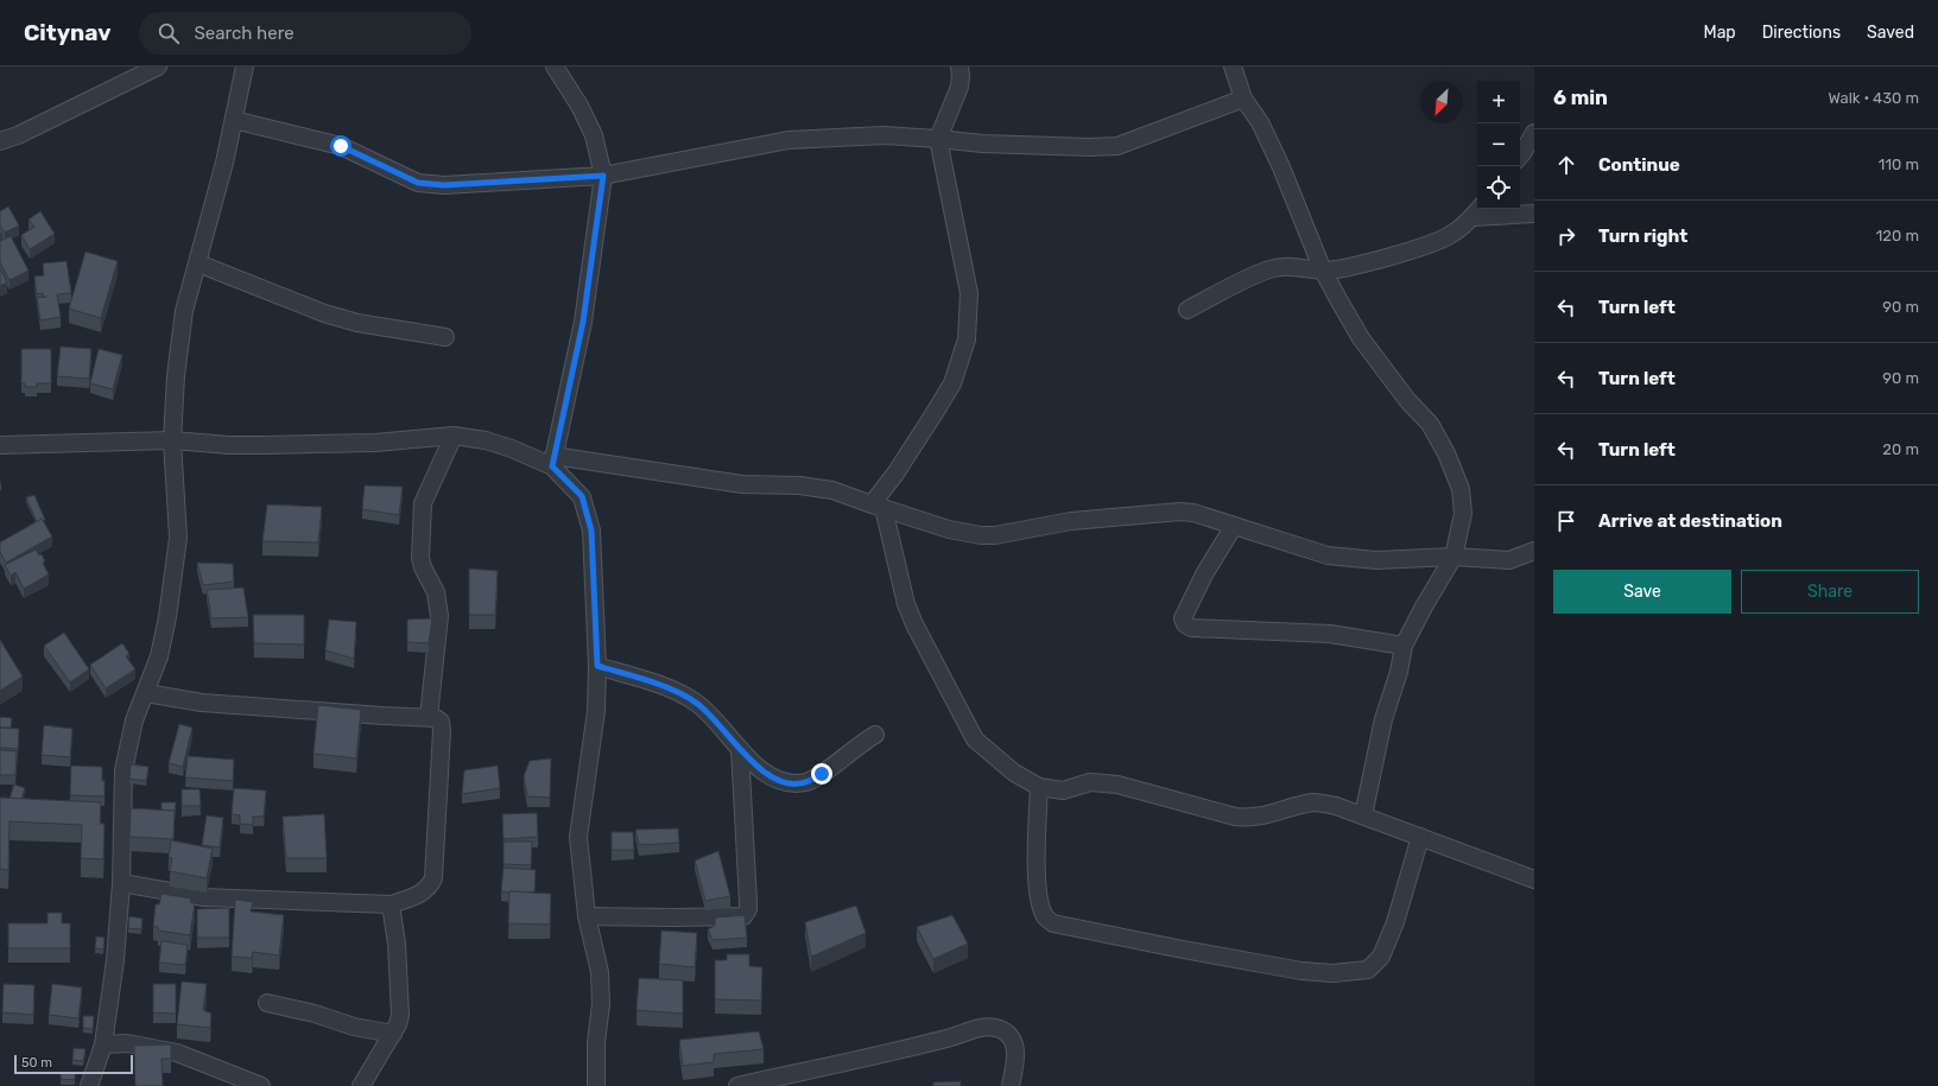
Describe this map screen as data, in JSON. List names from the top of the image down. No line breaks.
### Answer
{"scale_bar":"50 m","north":"bottom left","page":{"header":"Citynav","search":"Search here","nav":["Map","Directions","Saved"],"heading":["6 min","Walk · 430 m"],"map_buttons":["+","−"],"list":[["Continue","110 m"],["Turn right","120 m"],["Turn left","90 m"],["Turn left","90 m"],["Turn left","20 m"],"Arrive at destination"],"buttons":["Save","Share"],"scale":"50 m"}}
